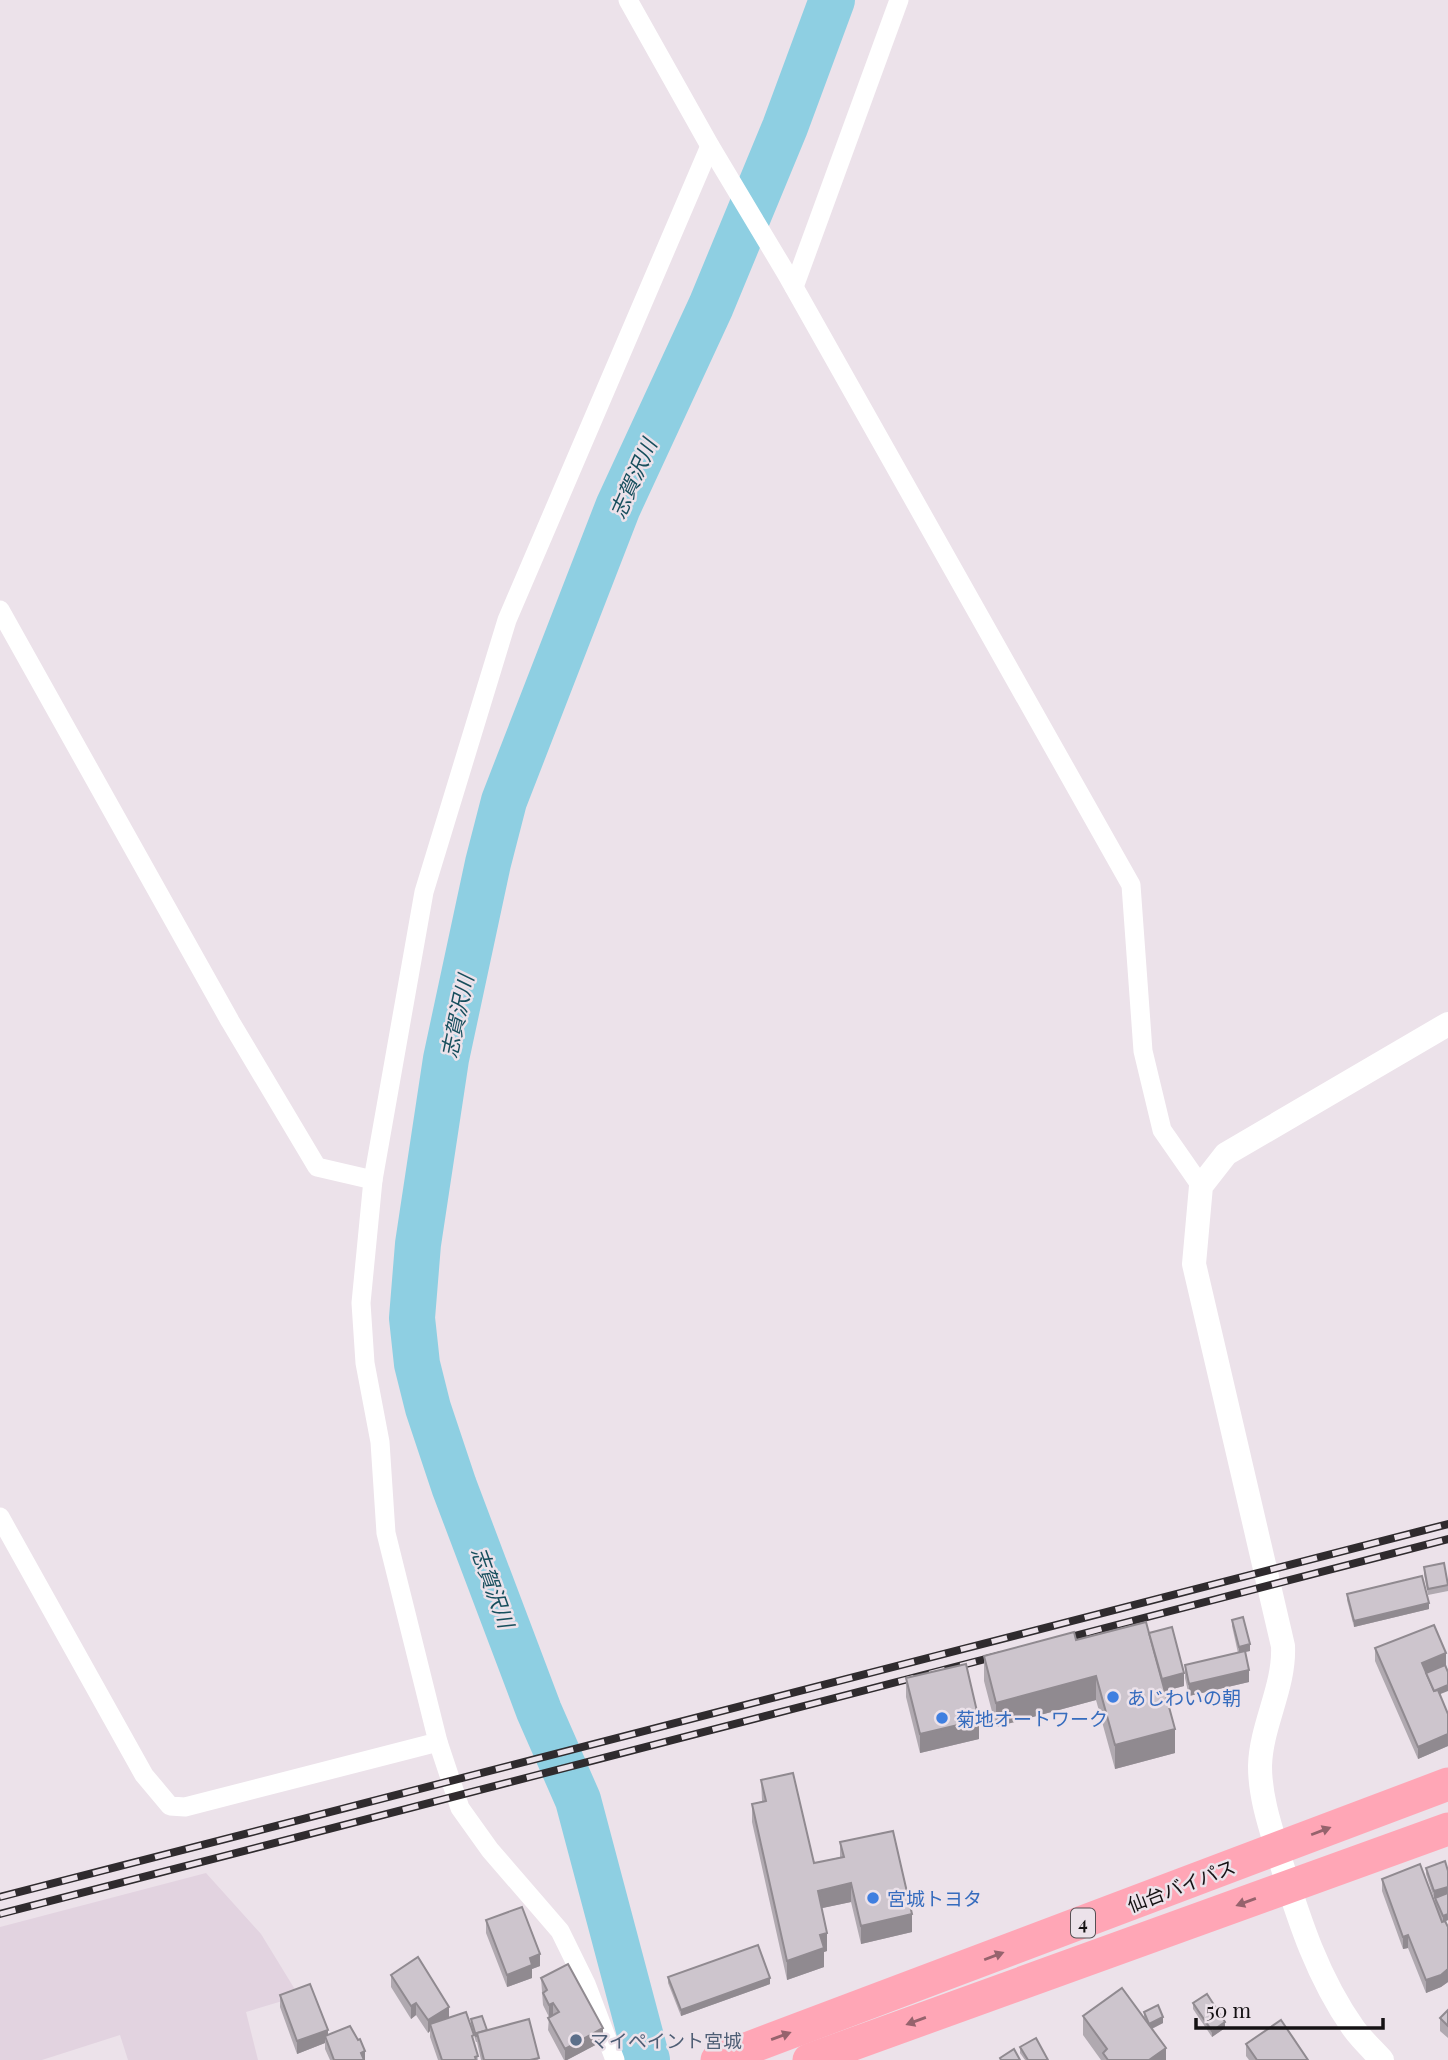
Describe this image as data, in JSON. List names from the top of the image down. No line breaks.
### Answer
{"streets":{"highway":["仙台バイパス","4"]},"water":["志賀沢川"],"places":["あじわいの朝","菊地オートワーク","宮城トヨタ","マイペイント宮城"],"scale_bar":"50 m"}
